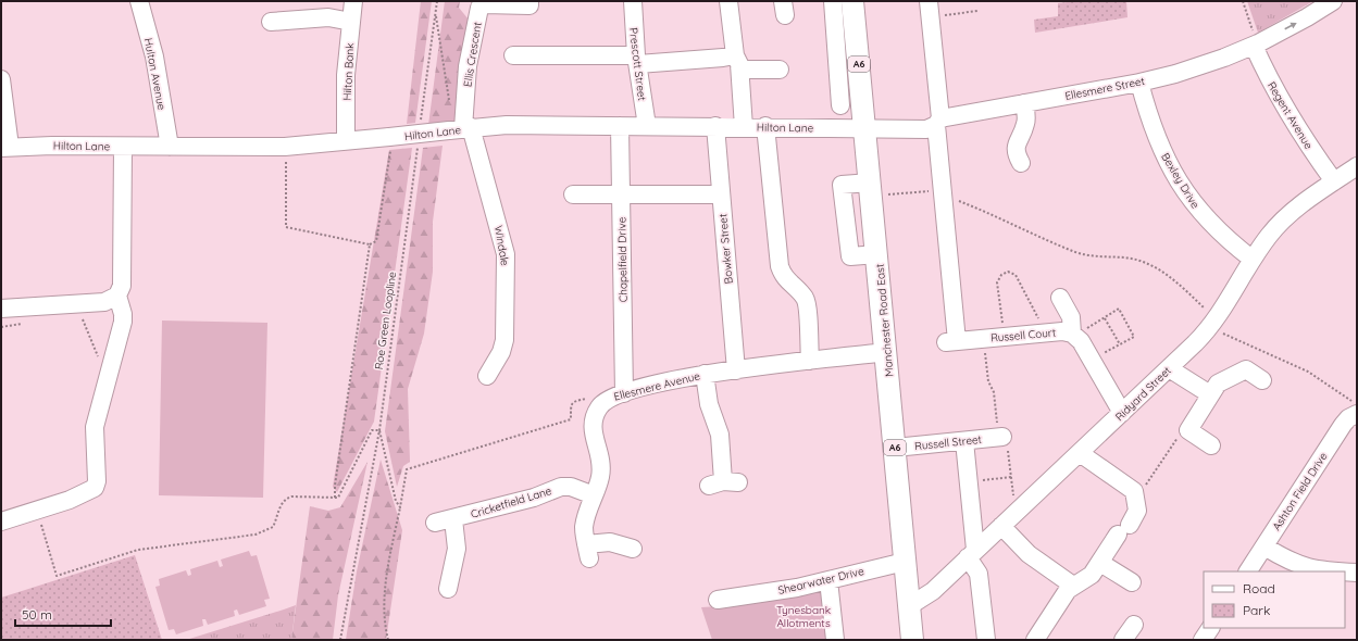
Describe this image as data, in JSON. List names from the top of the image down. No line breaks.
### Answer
{"streets":{"main road":["A6","Manchester Road East"],"street":["Ellis Crescent","Prescott Street","Hilton Bank","Hulton Avenue","Ellesmere Street","Regent Avenue","Hilton Lane","Bexley Drive","Windale","Bowker Street","Chapelfield Drive","Russell Court","Ellesmere Avenue","Ridyard Street","Russell Street","Ashton Field Drive","Cricketfield Lane","Shearwater Drive"],"path":["Roe Green Loopline"]},"crossings":[["Ellis Crescent","Hilton Lane"],["Ellis Crescent","Windale"],["Prescott Street","Hilton Lane"],["Hilton Bank","Hilton Lane"],["Hulton Avenue","Hilton Lane"],["Ellesmere Street","Regent Avenue"],["Ellesmere Street","Hilton Lane"],["Ellesmere Street","Bexley Drive"],["Ellesmere Street","Manchester Road East"],["Regent Avenue","Ridyard Street"],["Hilton Lane","Windale"],["Hilton Lane","Bowker Street"],["Hilton Lane","Chapelfield Drive"],["Hilton Lane","Manchester Road East"],["Bexley Drive","Ridyard Street"],["Bowker Street","Ellesmere Avenue"],["Chapelfield Drive","Ellesmere Avenue"],["Manchester Road East","Ellesmere Avenue"],["Manchester Road East","Ridyard Street"],["Manchester Road East","Russell Street"],["Manchester Road East","Shearwater Drive"],["Ellesmere Avenue","Cricketfield Lane"]],"parks":["Tynesbank Allotments"],"legend":["Road","Park"],"scale_bar":"50 m"}
